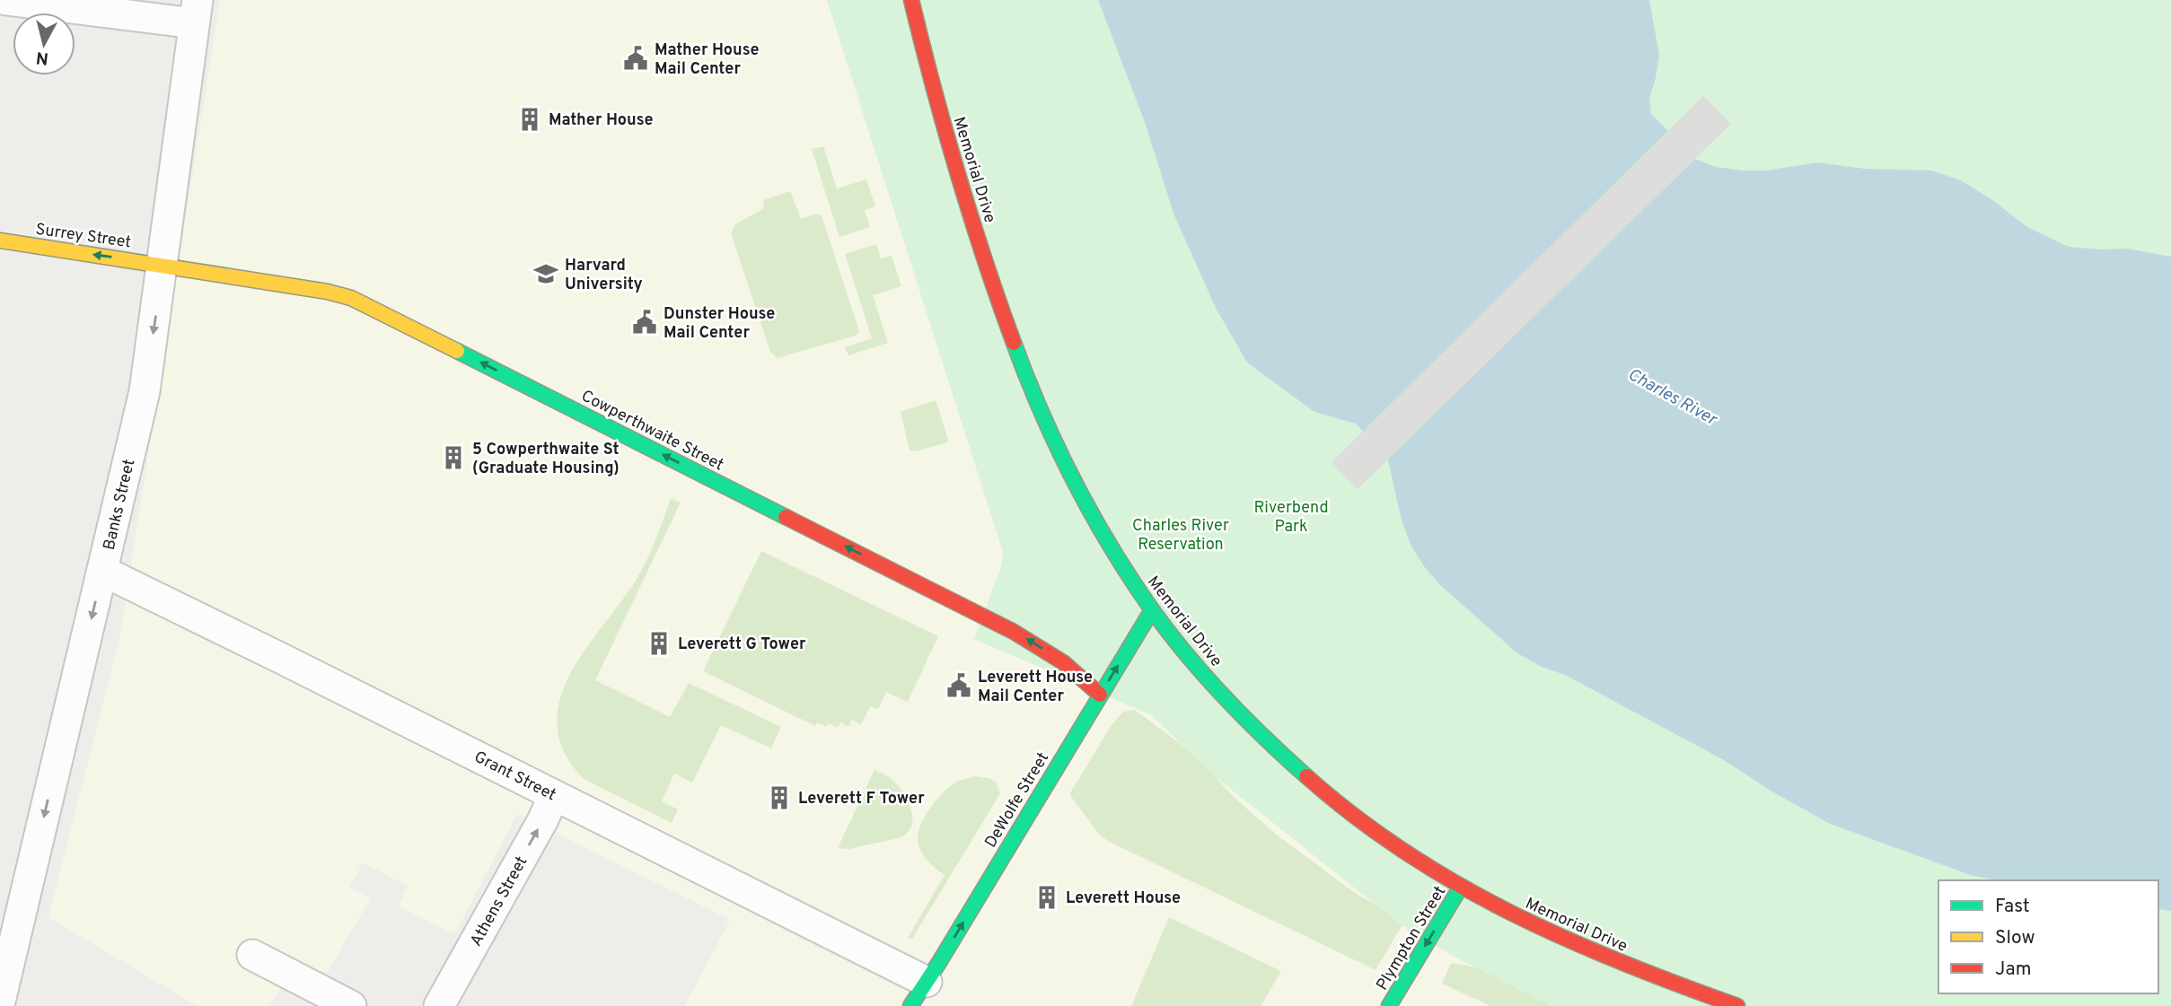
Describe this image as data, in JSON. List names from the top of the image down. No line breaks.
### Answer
{"streets":{"main road":["Memorial Drive","Surrey Street","Cowperthwaite Street","DeWolfe Street","Plympton Street"],"street":["Banks Street","Grant Street","Athens Street"]},"crossings":[["Memorial Drive","DeWolfe Street"],["Memorial Drive","Plympton Street"],["Surrey Street","Cowperthwaite Street"],["Surrey Street","Banks Street"],["Cowperthwaite Street","Banks Street"],["Cowperthwaite Street","DeWolfe Street"],["Banks Street","Grant Street"],["Grant Street","DeWolfe Street"],["Grant Street","Athens Street"]],"one_way":["Surrey Street","Cowperthwaite Street","Banks Street","DeWolfe Street","Athens Street","Plympton Street"],"water":["Charles River"],"parks":["Riverbend Park","Charles River Reservation"],"places":{"public building":["Mather House Mail Center","Dunster House Mail Center","Leverett House Mail Center"],"building":["Mather House","5 Cowperthwaite St (Graduate Housing)","Leverett G Tower","Leverett F Tower","Leverett House"],"school or university":["Harvard University"]},"legend":["Fast","Slow","Jam"],"north":"bottom"}
